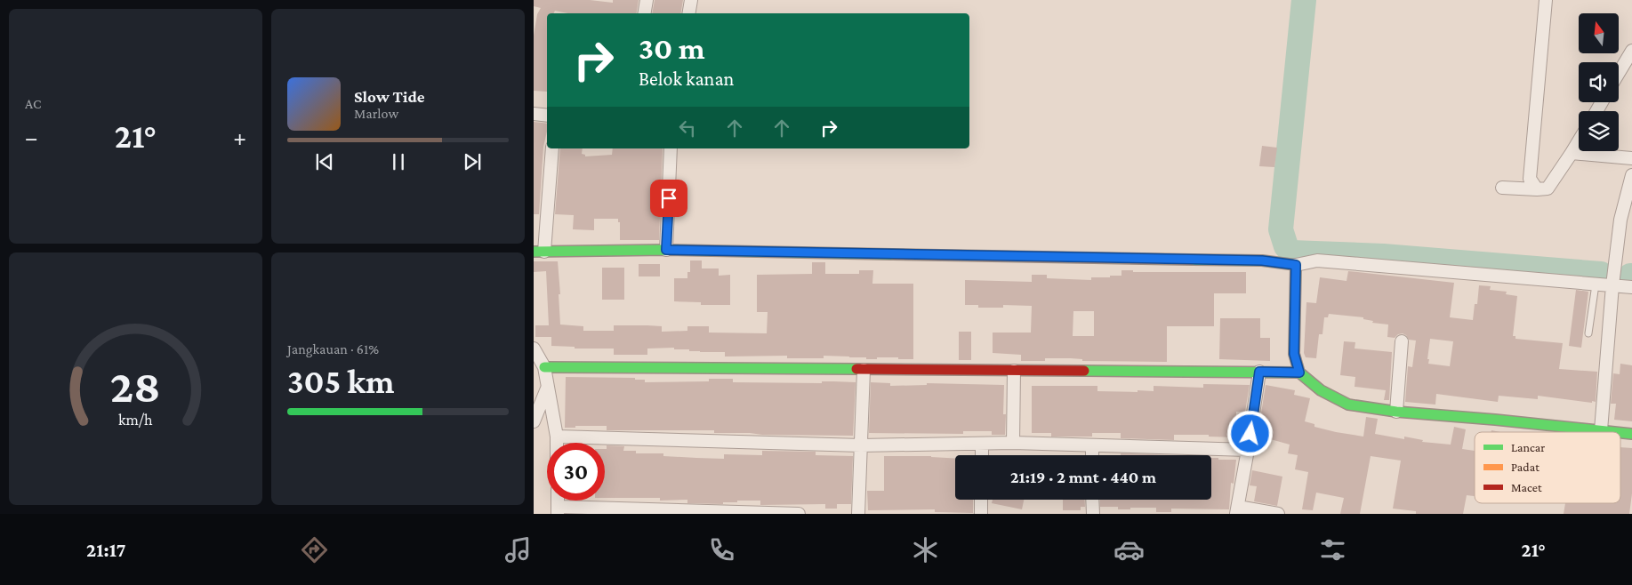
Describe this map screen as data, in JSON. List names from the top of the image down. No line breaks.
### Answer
{"legend":["Lancar","Padat","Macet"],"north":"top","page":{"tile":["AC",["Jangkauan · 61%","305 km"]],"turn":["30 m","Belok kanan"],"song":["Slow Tide","Marlow"],"heat":["−","21°","+"],"limit":"30","trip":"21:19 · 2 mnt · 440 m","tabs":["21:17","21°"],"gauge":["28","km/h"]}}
